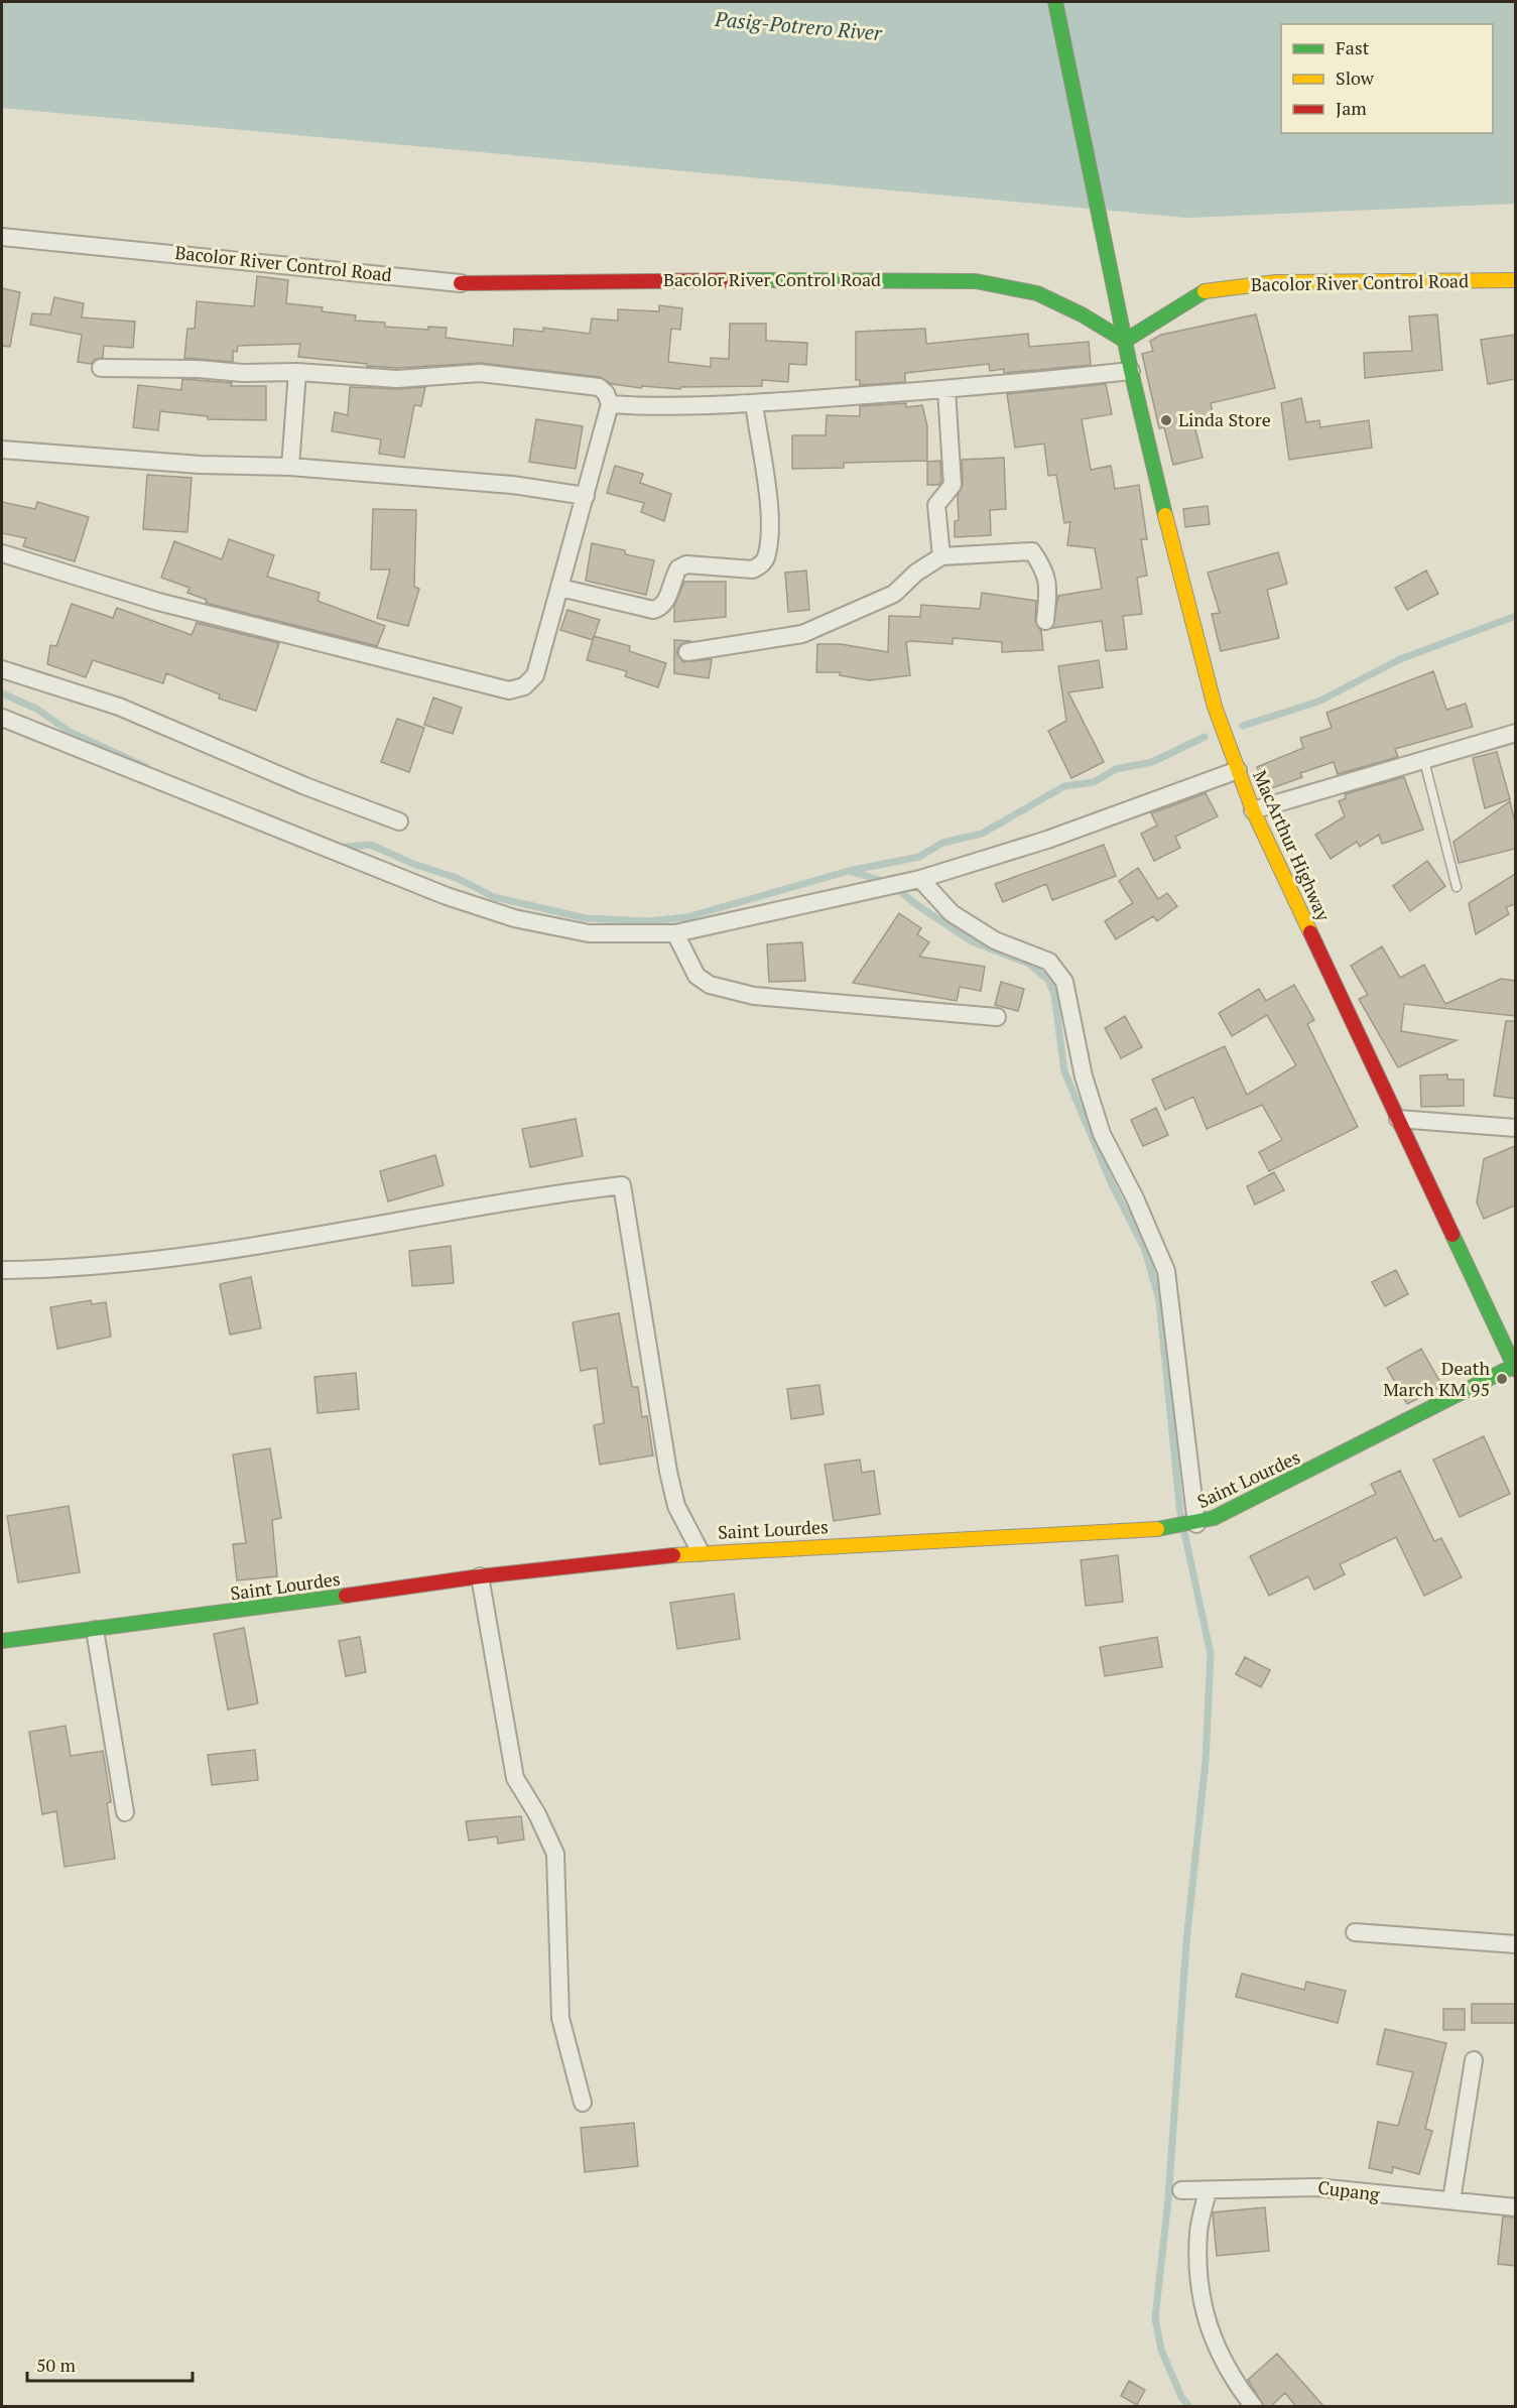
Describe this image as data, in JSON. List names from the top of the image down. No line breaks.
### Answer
{"streets":{"street":["Bacolor River Control Road","MacArthur Highway","Saint Lourdes","Cupang"]},"crossings":[["Bacolor River Control Road","MacArthur Highway"],["MacArthur Highway","Saint Lourdes"]],"water":["Pasig-Potrero River"],"places":["Linda Store","Death March KM 95"],"legend":["Fast","Slow","Jam"],"scale_bar":"50 m"}
